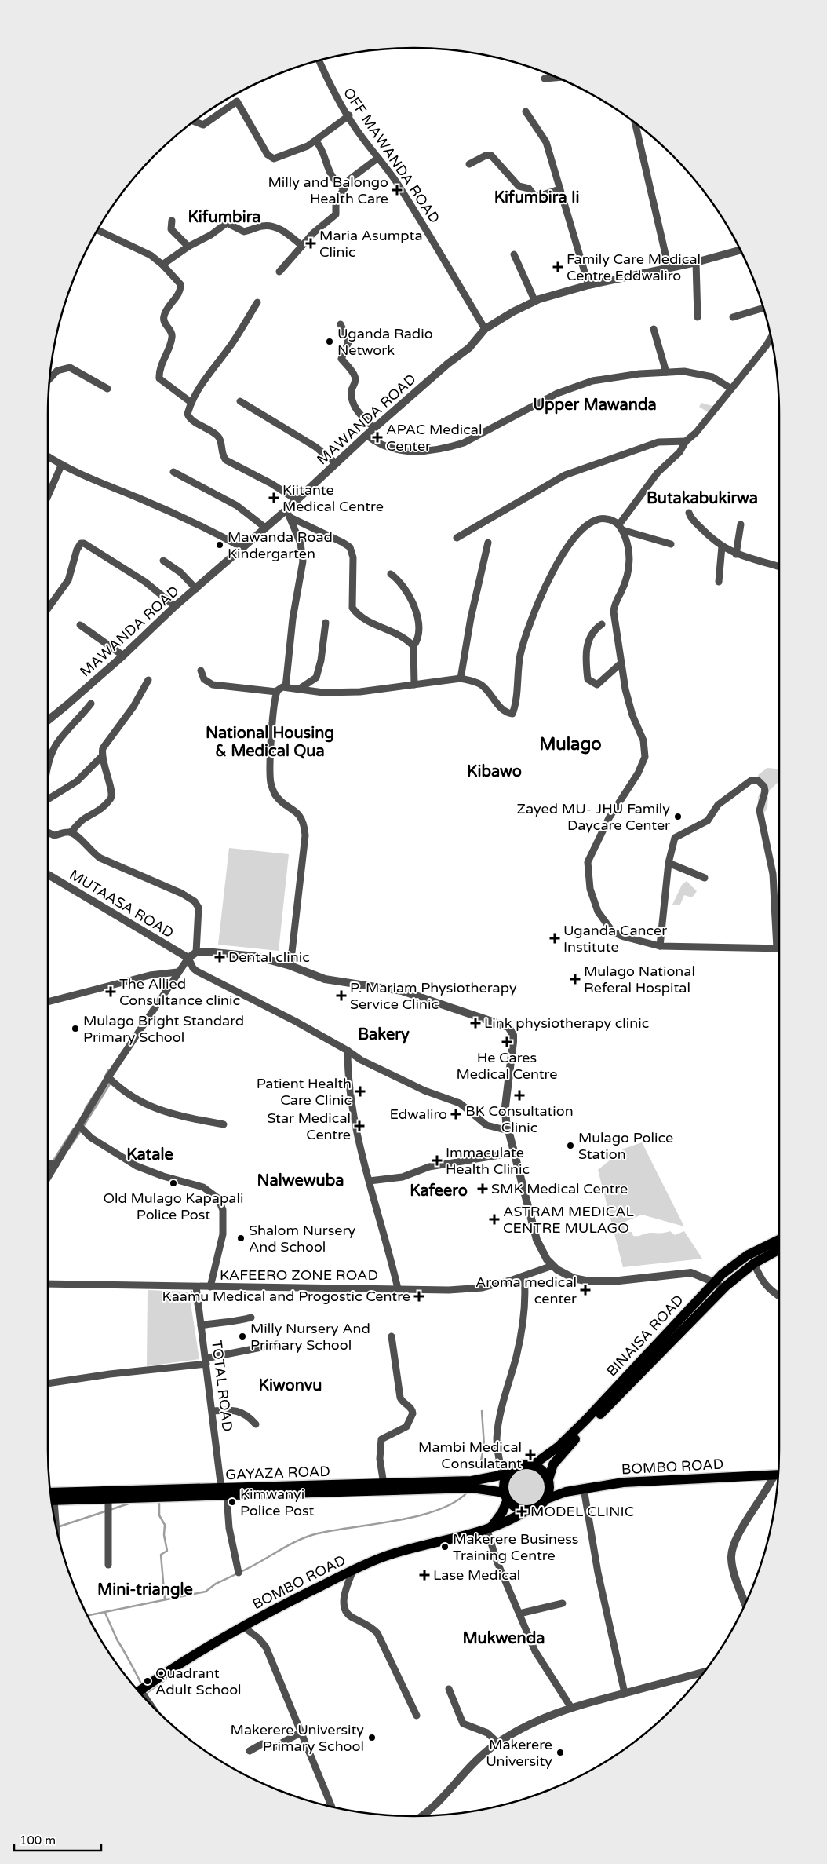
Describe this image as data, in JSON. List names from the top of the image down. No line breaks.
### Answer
{"streets":{"main road":["BINAISA ROAD","BOMBO ROAD","GAYAZA ROAD"],"street":["OFF MAWANDA ROAD","MAWANDA ROAD","MUTAASA ROAD","KAFEERO ZONE ROAD","TOTAL ROAD"]},"crossings":[["OFF MAWANDA ROAD","MAWANDA ROAD"],["KAFEERO ZONE ROAD","TOTAL ROAD"],["BINAISA ROAD","BOMBO ROAD"],["BINAISA ROAD","GAYAZA ROAD"],["TOTAL ROAD","GAYAZA ROAD"],["BOMBO ROAD","GAYAZA ROAD"]],"districts":["Kifumbira Ii","Kifumbira","Upper Mawanda","Butakabukirwa","National Housing & Medical Qua","Mulago","Kibawo","Bakery","Katale","Nalwewuba","Kafeero","Kiwonvu","Mini-triangle","Mukwenda"],"places":{"health":["Milly and Balongo Health Care","Maria Asumpta Clinic","Family Care Medical Centre Eddwaliro","APAC Medical Center","Kiitante Medical Centre","Uganda Cancer Institute","Dental clinic","Mulago National Referal Hospital","The Allied Consultance clinic","P. Mariam Physiotherapy Service Clinic","Link physiotherapy clinic","He Cares Medical Centre","Patient Health Care Clinic","BK Consultation Clinic","Edwaliro","Star Medical Centre","Immaculate Health Clinic","SMK Medical Centre","ASTRAM MEDICAL CENTRE MULAGO","Aroma medical center","Kaamu Medical and Progostic Centre","Mambi Medical Consulatant","MODEL CLINIC","Lase Medical"],"other":["Uganda Radio Network","Mawanda Road Kindergarten","Zayed MU- JHU Family Daycare Center","Mulago Bright Standard Primary School","Mulago Police Station","Old Mulago Kapapali Police Post","Shalom Nursery And School","Milly Nursery And Primary School","Kimwanyi Police Post","Makerere Business Training Centre","Quadrant Adult School","Makerere University Primary School","Makerere University"]},"scale_bar":"100 m"}
